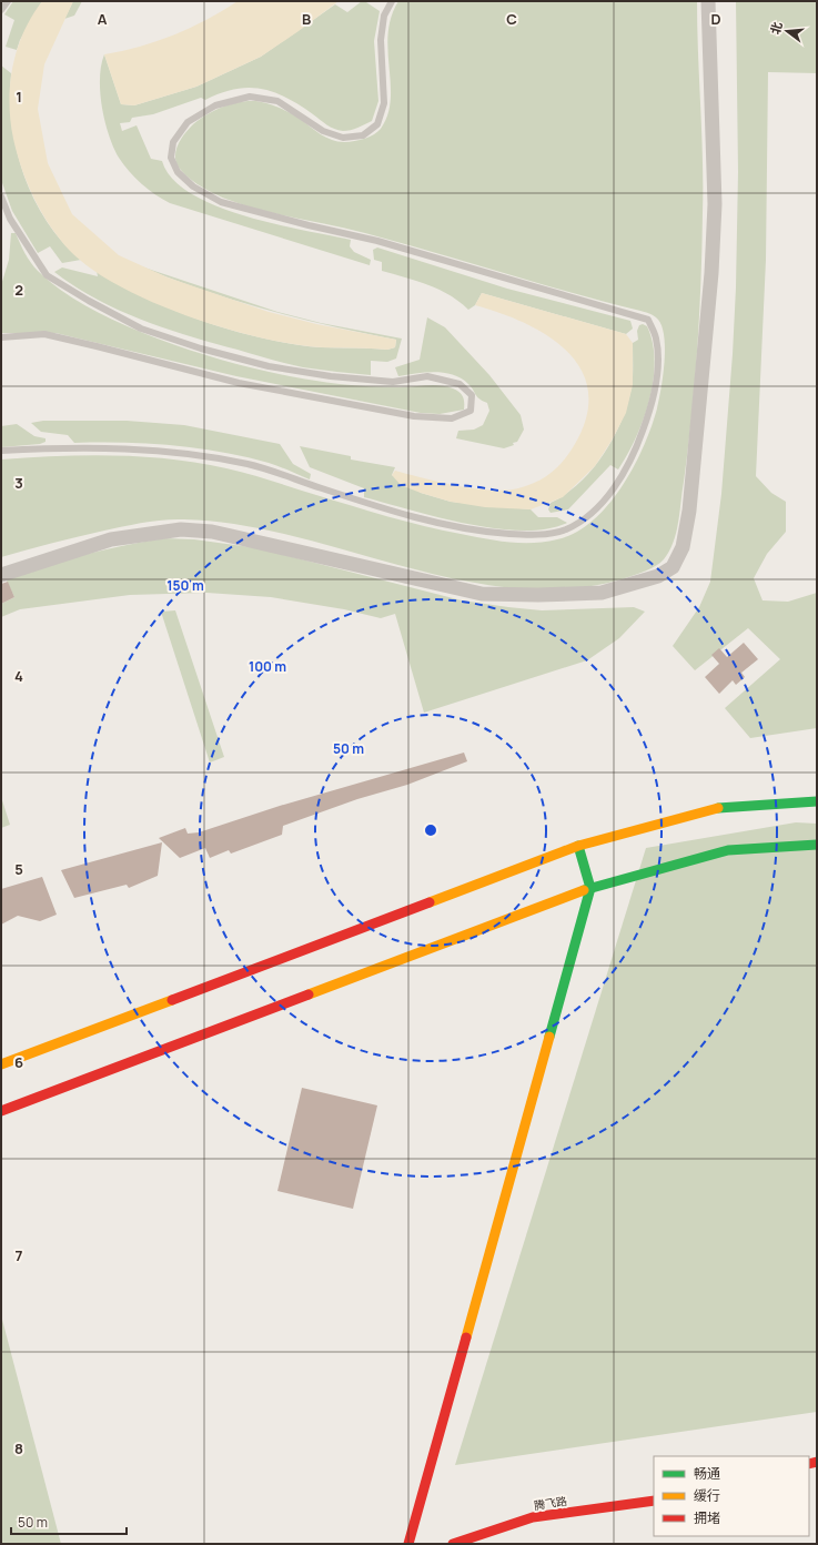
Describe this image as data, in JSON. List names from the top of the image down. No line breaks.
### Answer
{"streets":{"street":["腾飞路"]},"legend":["畅通","缓行","拥堵"],"scale_bar":"50 m","north":"left","grid":{"columns":["A","B","C","D"],"rows":["1","2","3","4","5","6","7","8"]},"rings":["150 m","100 m","50 m"]}
